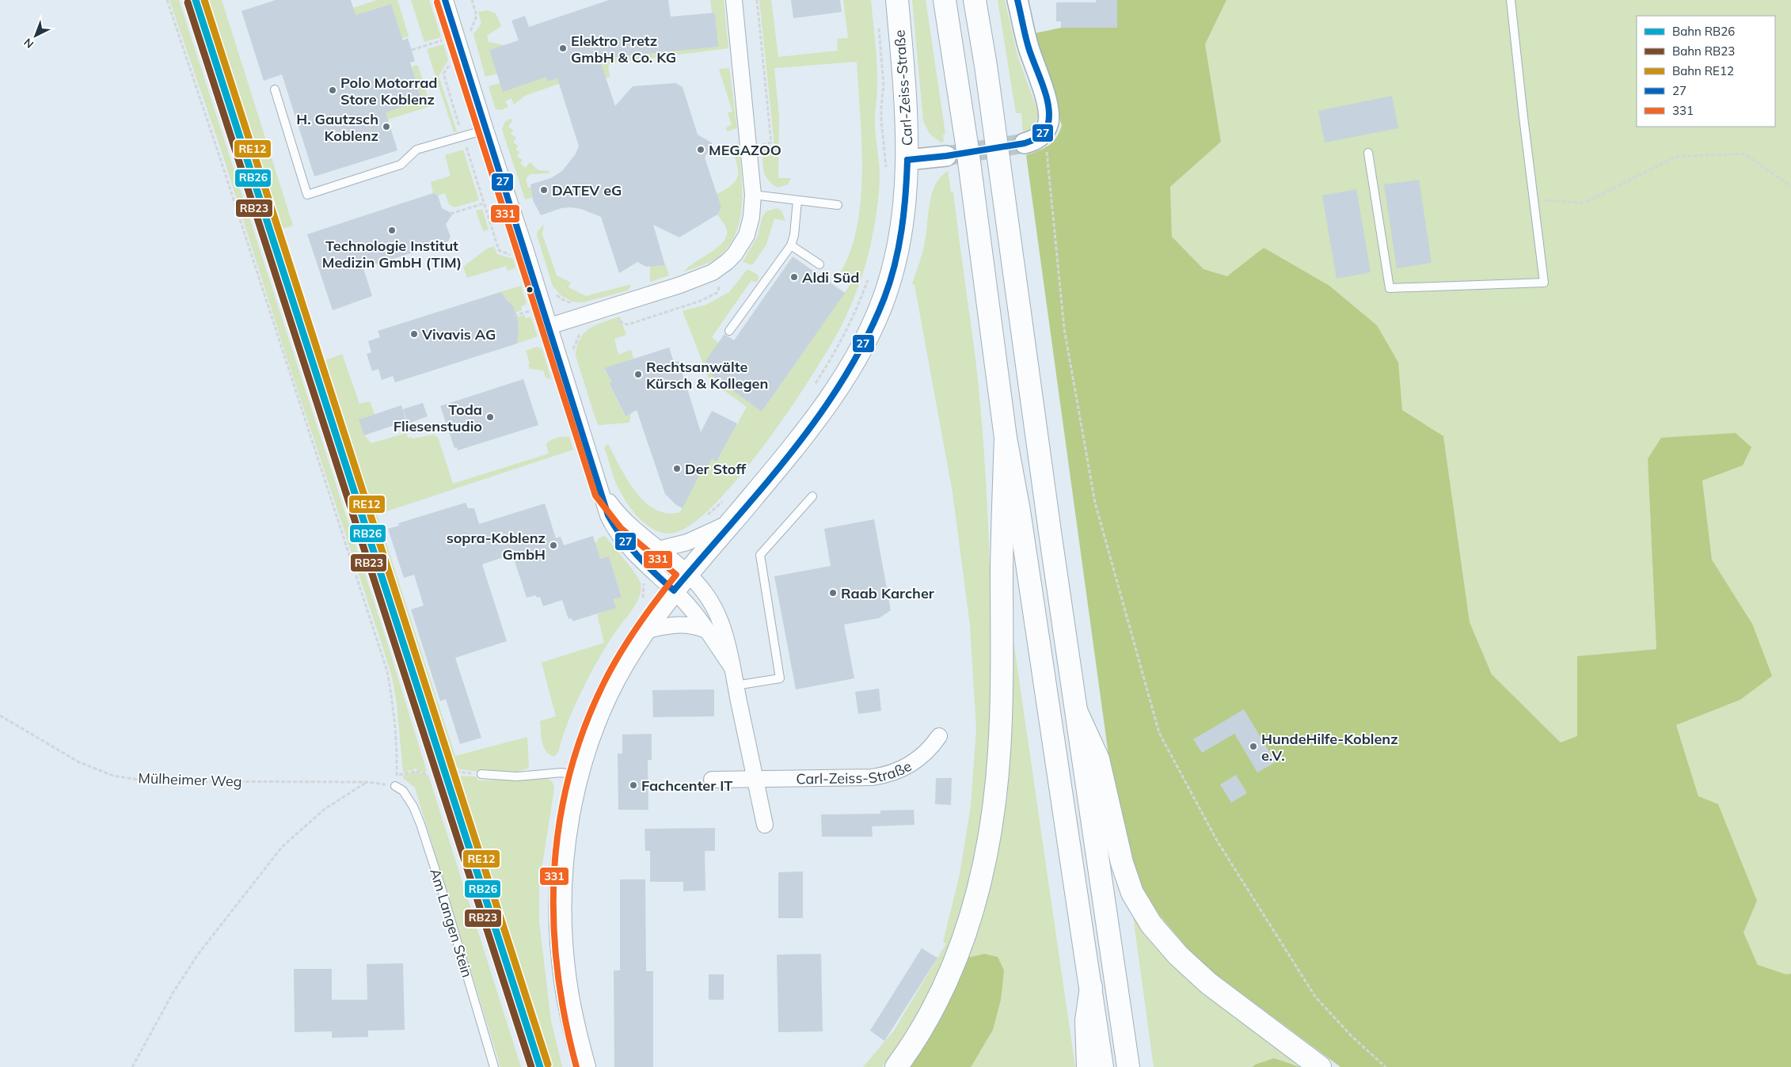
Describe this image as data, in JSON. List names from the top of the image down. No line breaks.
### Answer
{"streets":{"main road":["Carl-Zeiss-Straße"],"lane":["Am Langen Stein"],"path":["Mülheimer Weg"]},"crossings":[["Mülheimer Weg","Am Langen Stein"]],"places":["Elektro Pretz GmbH & Co. KG","Polo Motorrad Store Koblenz","H. Gautzsch Koblenz","MEGAZOO","DATEV eG","Technologie Institut Medizin GmbH (TIM)","Aldi Süd","Vivavis AG","Rechtsanwälte Kürsch & Kollegen","Toda Fliesenstudio","Der Stoff","sopra-Koblenz GmbH","Raab Karcher","HundeHilfe-Koblenz e.V.","Fachcenter IT"],"lines":["rail line RB26","rail line RE12","transit line 27","rail line RB23","transit line 331"],"legend":["Bahn RB26","Bahn RB23","Bahn RE12","27","331"],"north":"bottom left"}
